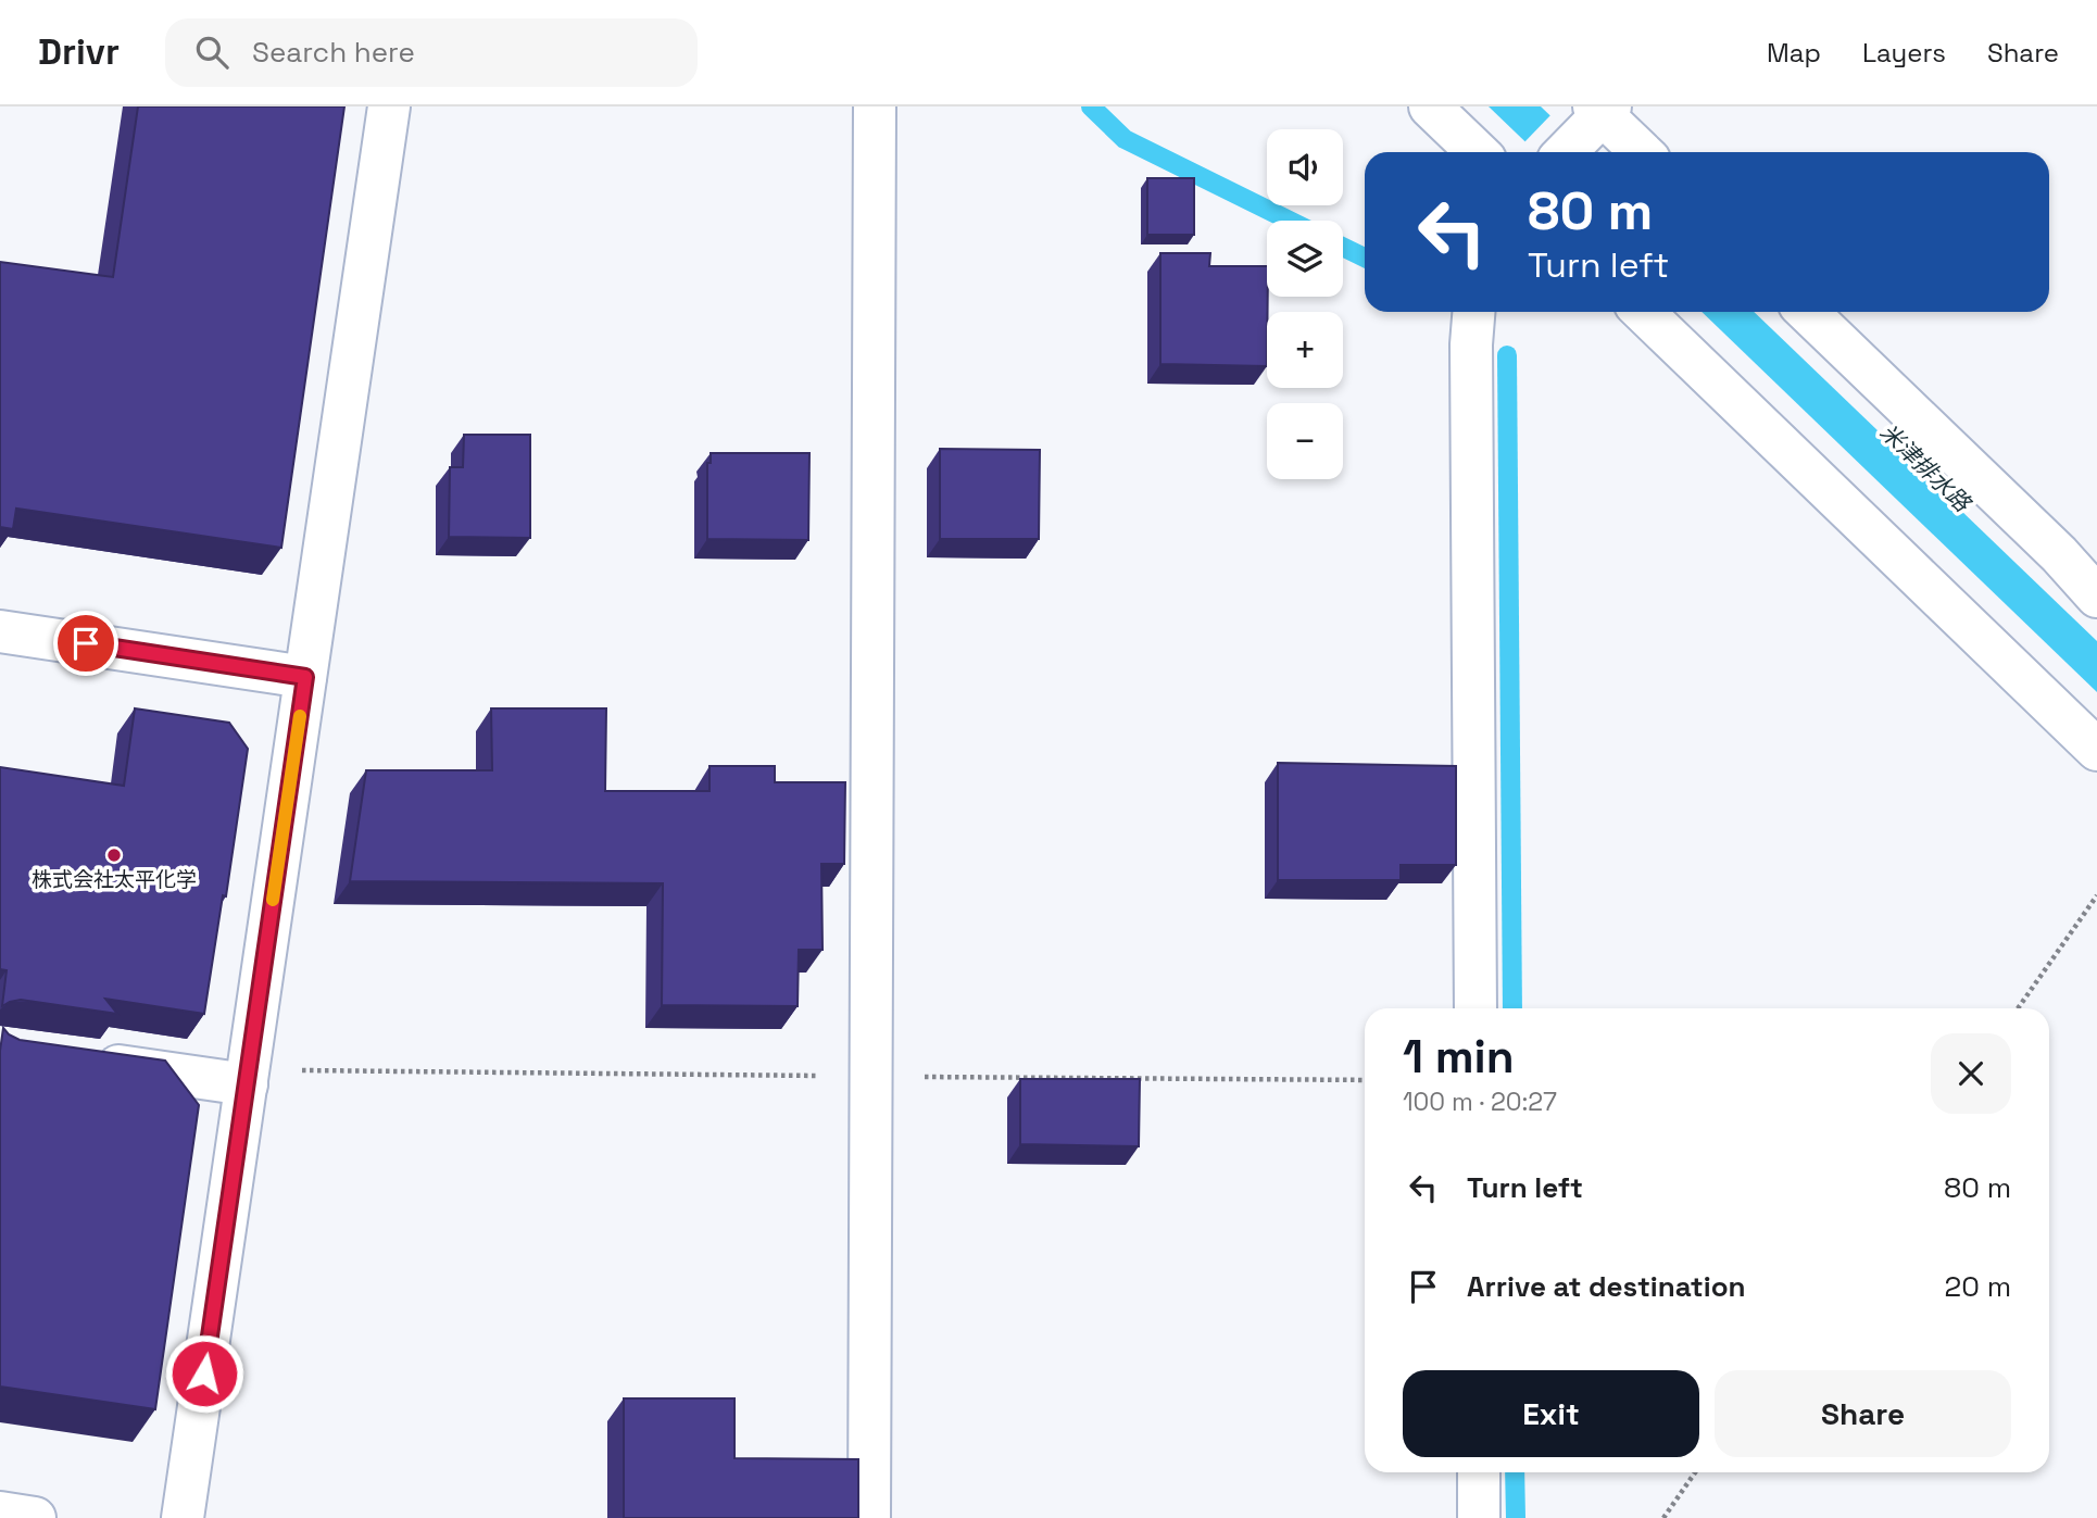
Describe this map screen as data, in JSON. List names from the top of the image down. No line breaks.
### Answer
{"water":["米津排水路"],"places":["株式会社太平化学"],"page":{"header":"Drivr","search":"Search here","nav":["Map","Layers","Share"],"map_buttons":["+","−"],"turn":["80 m","Turn left"],"heading":["1 min","100 m · 20:27"],"list":[{"name":"Turn left","value":"80 m"},{"name":"Arrive at destination","value":"20 m"}],"buttons":["Exit","Share"]}}
